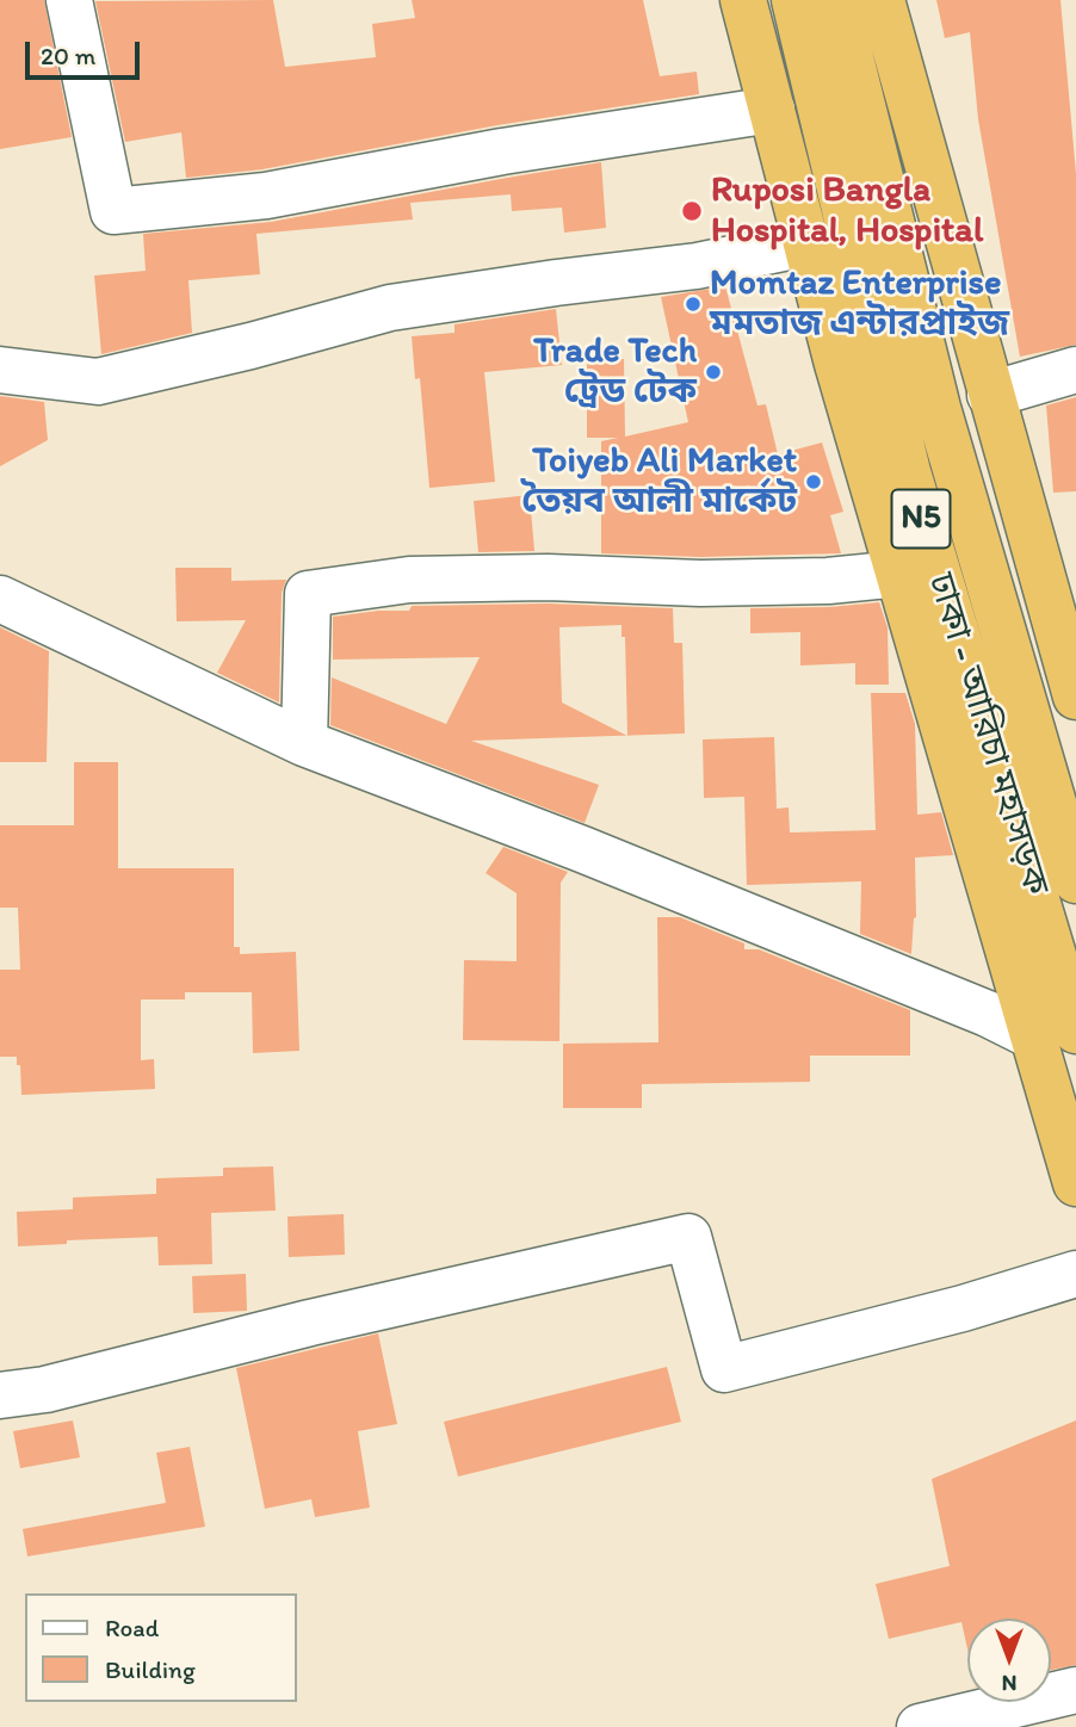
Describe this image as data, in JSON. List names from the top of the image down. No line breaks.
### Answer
{"streets":{"highway":["N5","ঢাকা - আরিচা মহাসড়ক"]},"places":["Ruposi Bangla Hospital, Hospital","Momtaz Enterprise মমতাজ এন্টারপ্রাইজ","Trade Tech ট্রেড টেক","Toiyeb Ali Market তৈয়ব আলী মার্কেট"],"legend":["Road","Building"],"scale_bar":"20 m","north":"bottom"}
